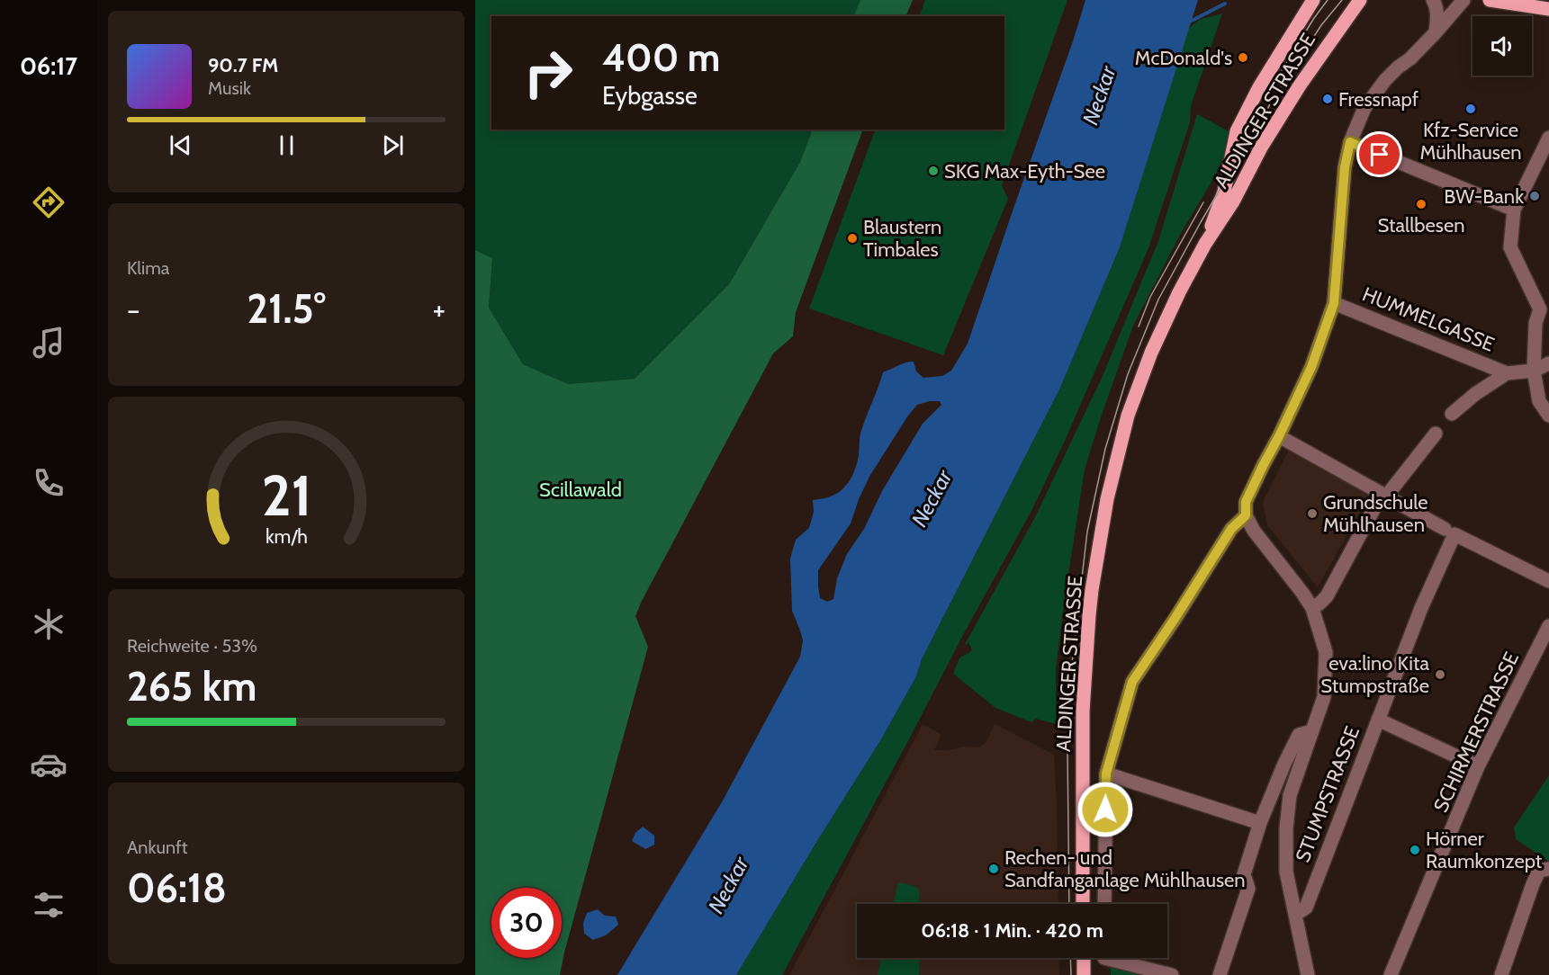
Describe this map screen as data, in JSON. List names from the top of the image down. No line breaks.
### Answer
{"streets":{"main road":["ALDINGER STRASSE"],"street":["HUMMELGASSE","SCHIRMERSTRASSE","STUMPSTRASSE"]},"water":["Neckar"],"parks":["Scillawald"],"places":["McDonald's","Fressnapf","Kfz-Service Mühlhausen","SKG Max-Eyth-See","BW-Bank","Stallbesen","Blaustern Timbales","Grundschule Mühlhausen","eva:lino Kita Stumpstraße","Hörner Raumkonzept","Rechen- und Sandfanganlage Mühlhausen"],"page":{"tabs":"06:17","turn":["400 m","Eybgasse"],"song":["90.7 FM","Musik"],"tile":["Klima",["Reichweite · 53%","265 km"],["Ankunft","06:18"]],"heat":["−","21.5°","+"],"limit":"30","trip":"06:18 · 1 Min. · 420 m","gauge":["21","km/h"]}}
